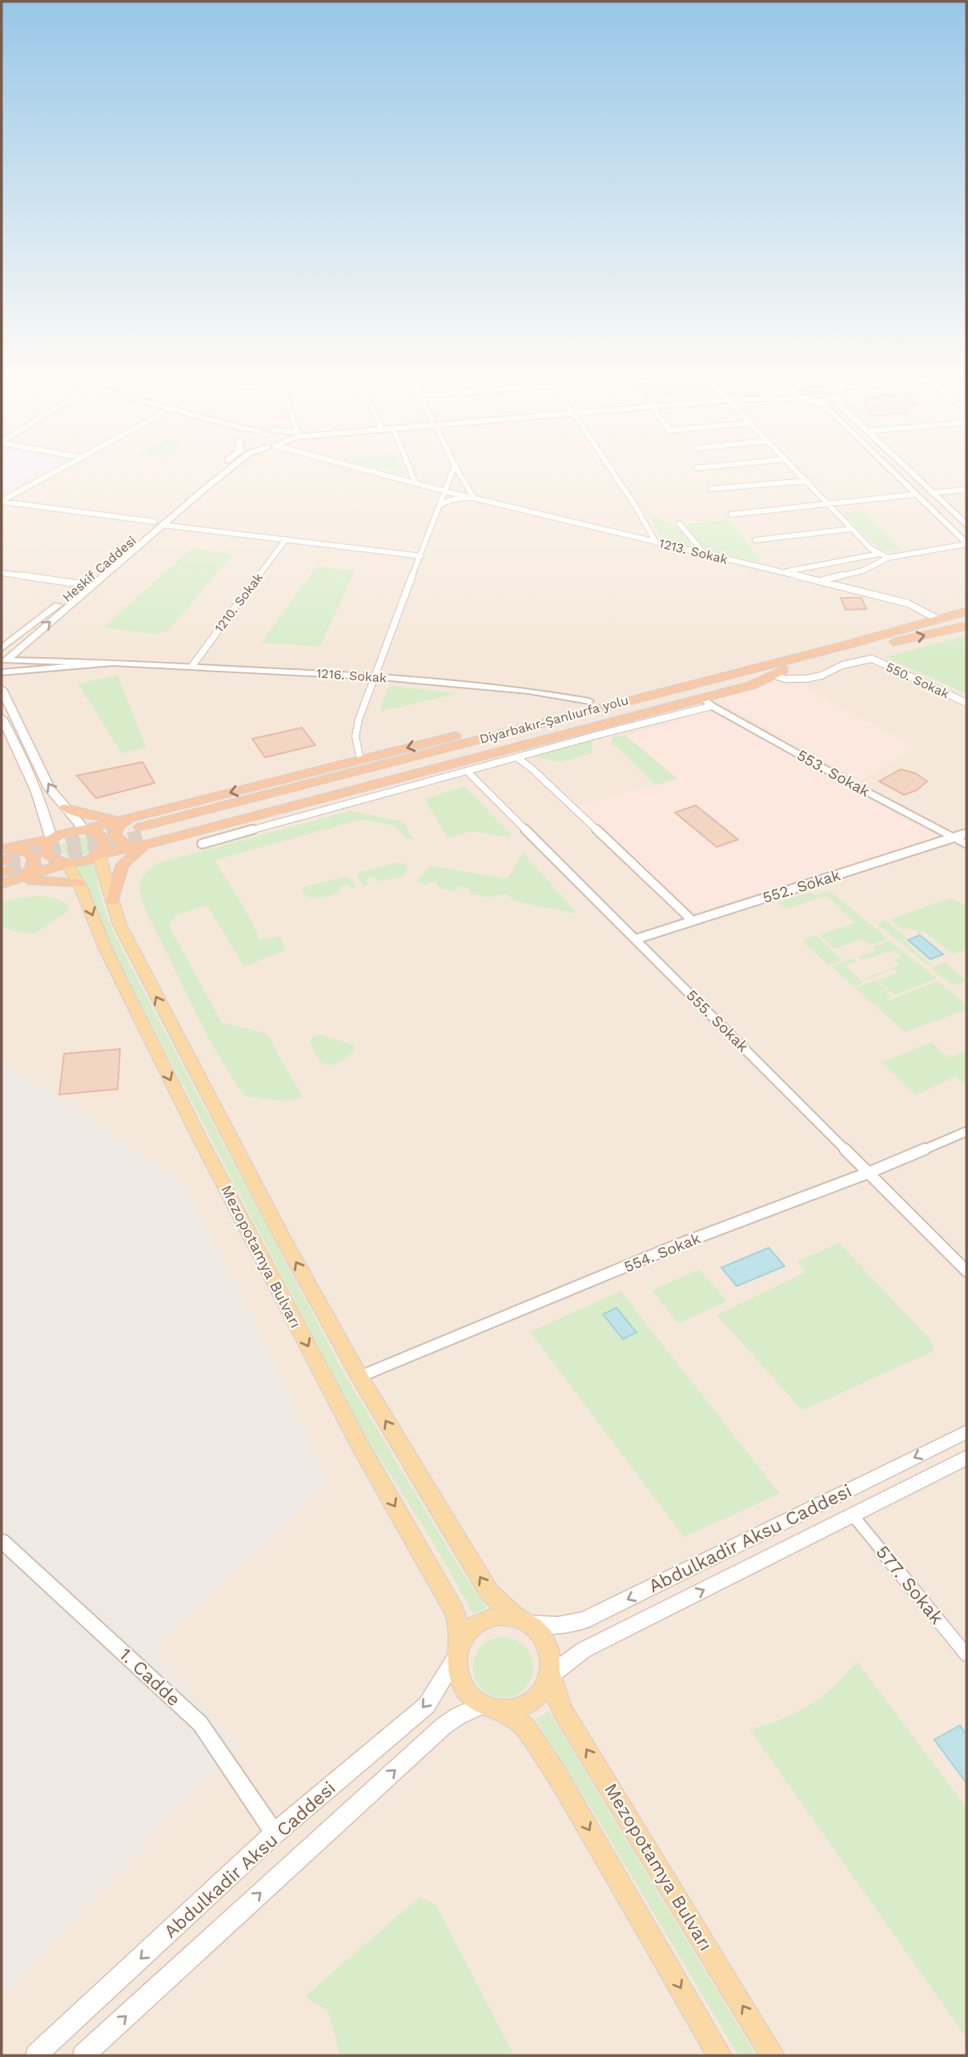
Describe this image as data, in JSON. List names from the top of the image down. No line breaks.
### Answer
{"streets":{"highway":["Diyarbakır-Şanlıurfa yolu"],"main road":["Heskif Caddesi","Mezopotamya Bulvarı","Abdulkadir Aksu Caddesi"],"street":["1213. Sokak","1210. Sokak","1216. Sokak","550. Sokak","553. Sokak","552. Sokak","555. Sokak","554. Sokak","577. Sokak","1. Cadde"]},"crossings":[["1213. Sokak","Diyarbakır-Şanlıurfa yolu"],["1210. Sokak","1216. Sokak"],["550. Sokak","Diyarbakır-Şanlıurfa yolu"],["553. Sokak","552. Sokak"],["552. Sokak","555. Sokak"],["555. Sokak","554. Sokak"],["554. Sokak","Mezopotamya Bulvarı"],["Mezopotamya Bulvarı","Abdulkadir Aksu Caddesi"],["Abdulkadir Aksu Caddesi","577. Sokak"],["Abdulkadir Aksu Caddesi","1. Cadde"]]}
